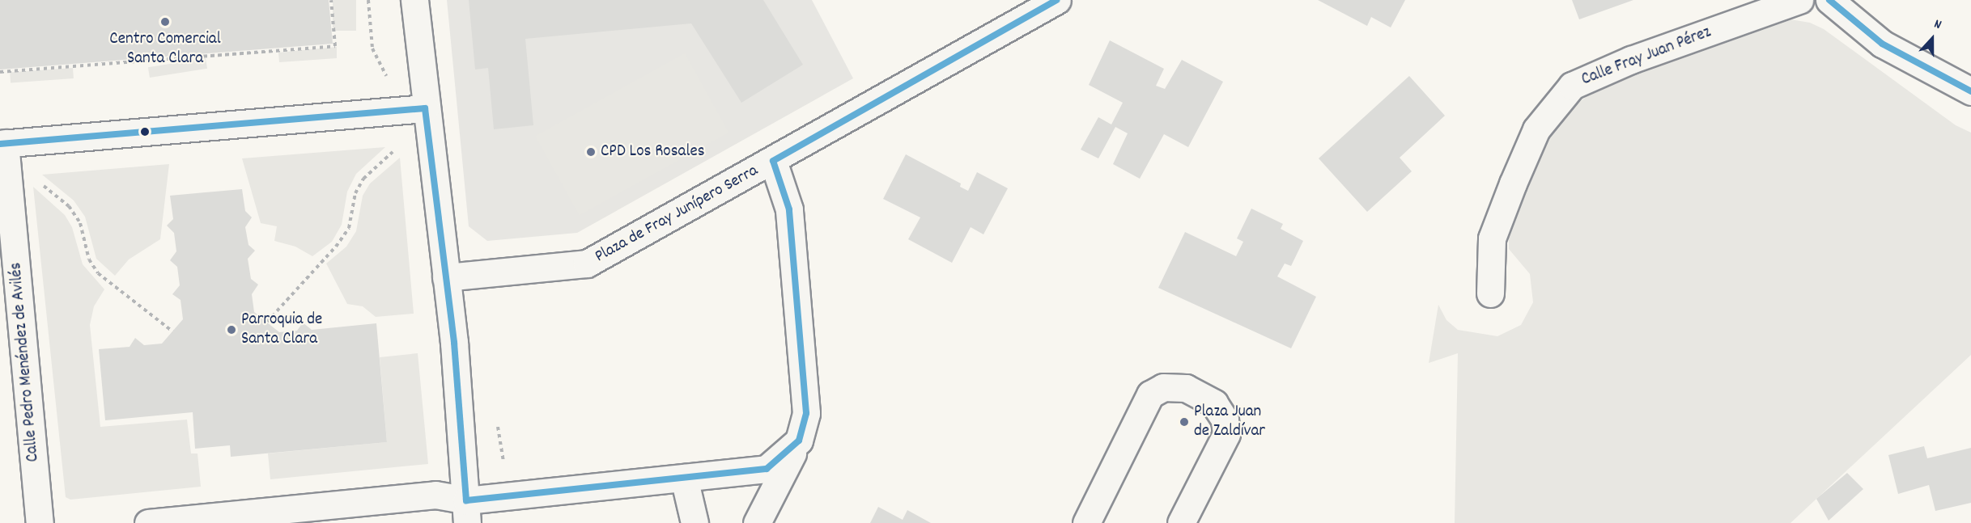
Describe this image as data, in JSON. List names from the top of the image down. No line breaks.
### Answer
{"streets":{"street":["Calle Fray Juan Pérez","Plaza de Fray Junípero Serra","Calle Pedro Menéndez de Avilés"]},"places":["Centro Comercial Santa Clara","CPD Los Rosales","Parroquia de Santa Clara","Plaza Juan de Zaldívar"],"north":"top"}
